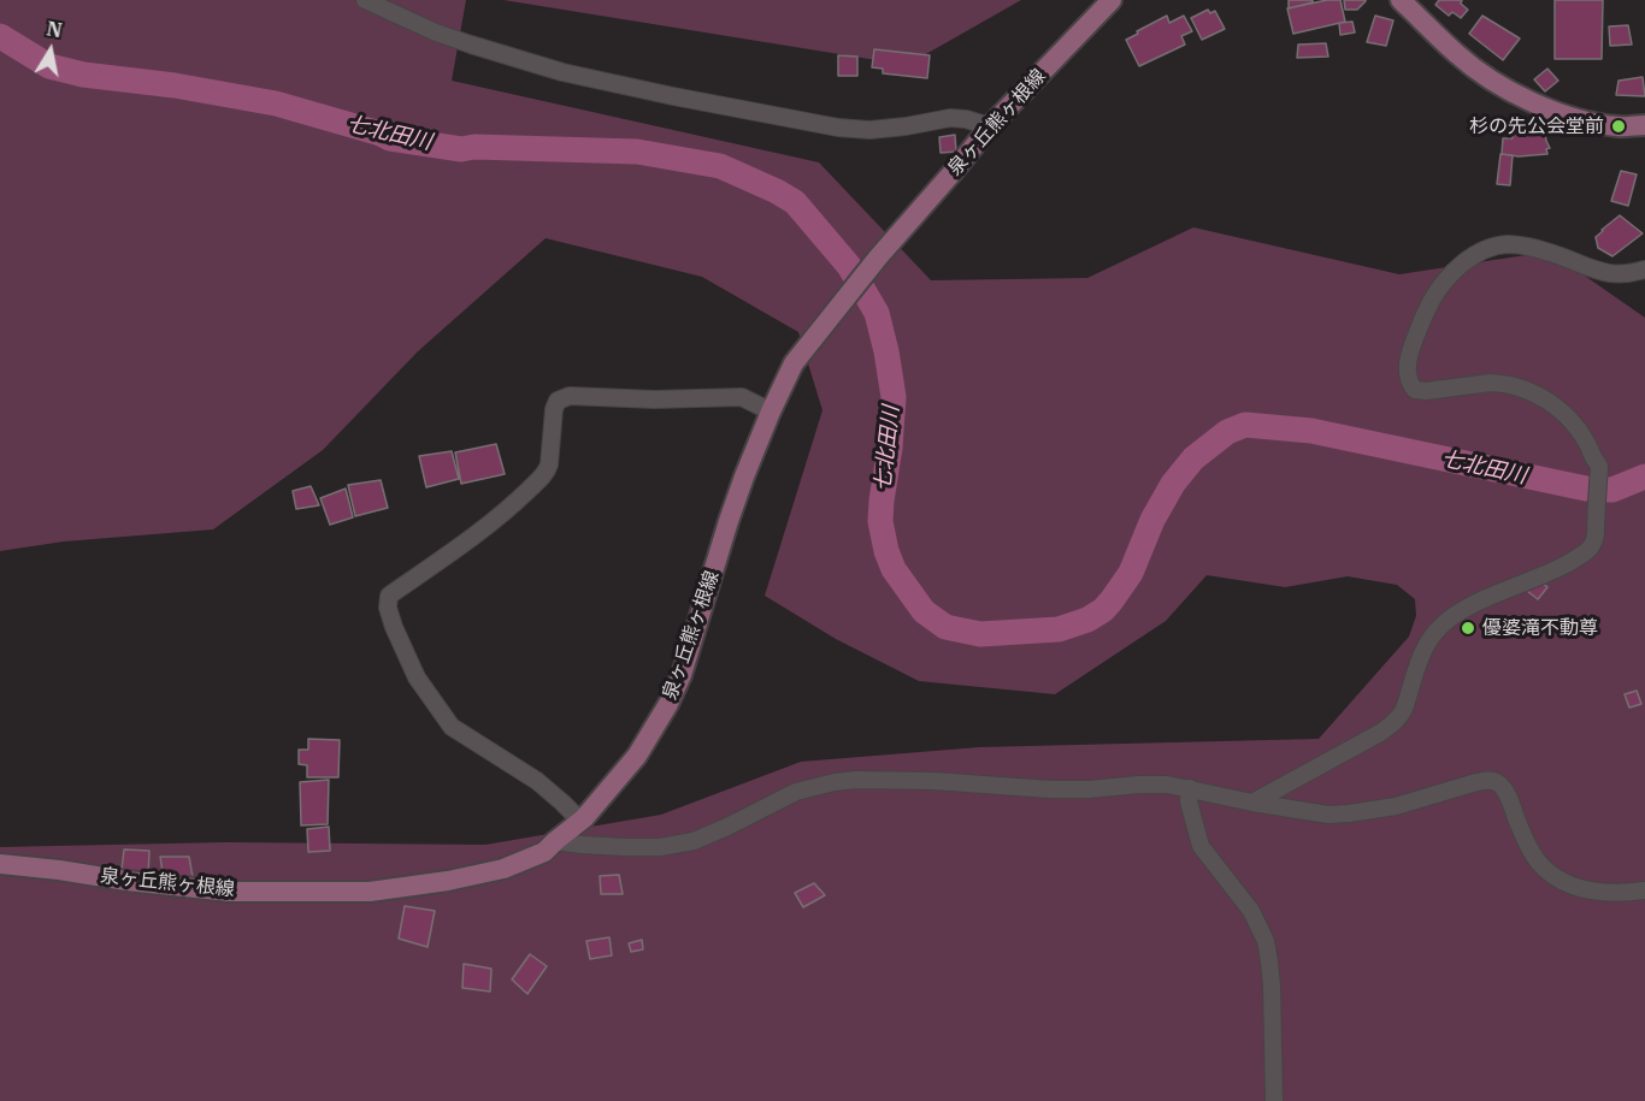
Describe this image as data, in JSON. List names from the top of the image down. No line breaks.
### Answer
{"streets":{"main road":["泉ヶ丘熊ヶ根線"]},"water":["七北田川"],"places":["杉の先公会堂前","優婆滝不動尊"],"north":"top"}
